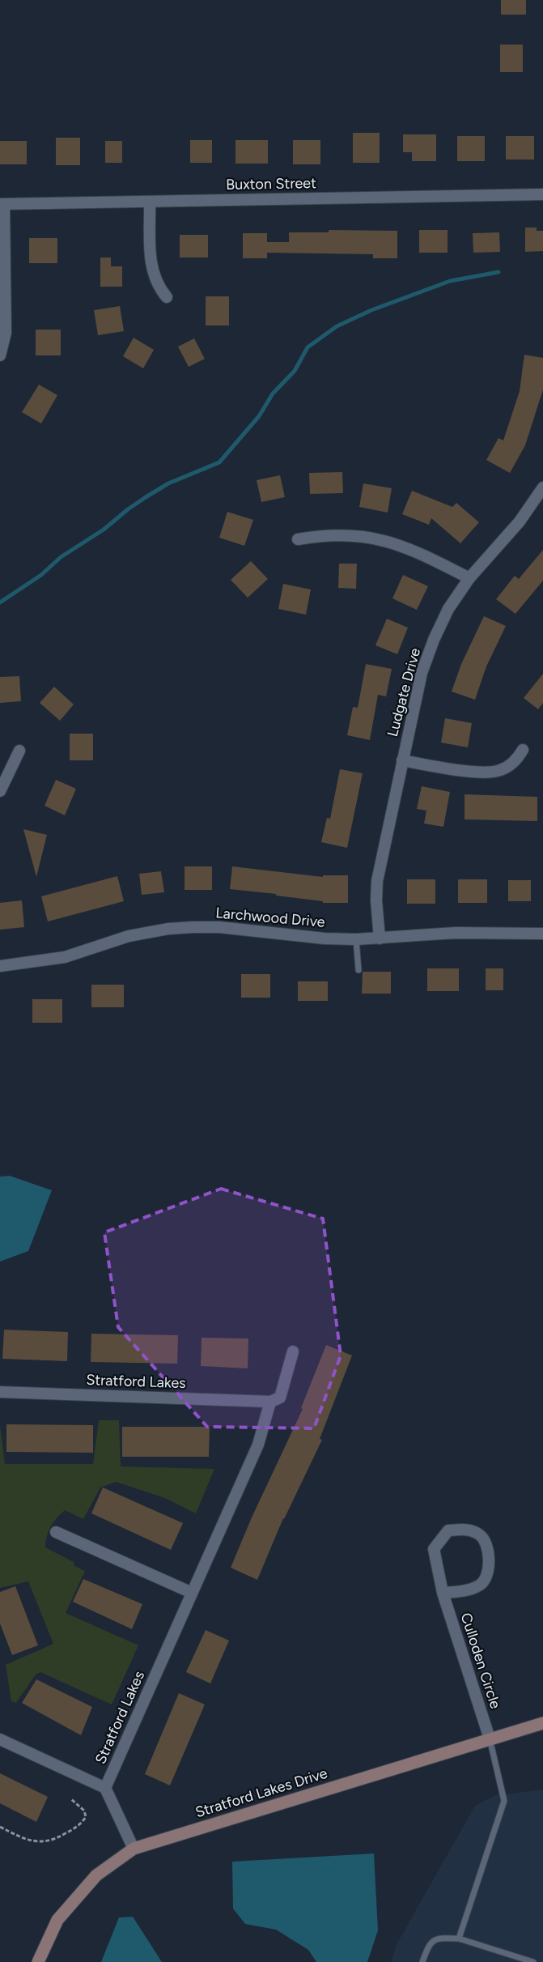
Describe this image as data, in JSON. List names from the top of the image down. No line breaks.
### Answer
{"streets":{"street":["Buxton Street","Ludgate Drive","Larchwood Drive","Stratford Lakes","Culloden Circle","Stratford Lakes Drive"]},"crossings":[["Ludgate Drive","Larchwood Drive"],["Culloden Circle","Stratford Lakes Drive"]]}
